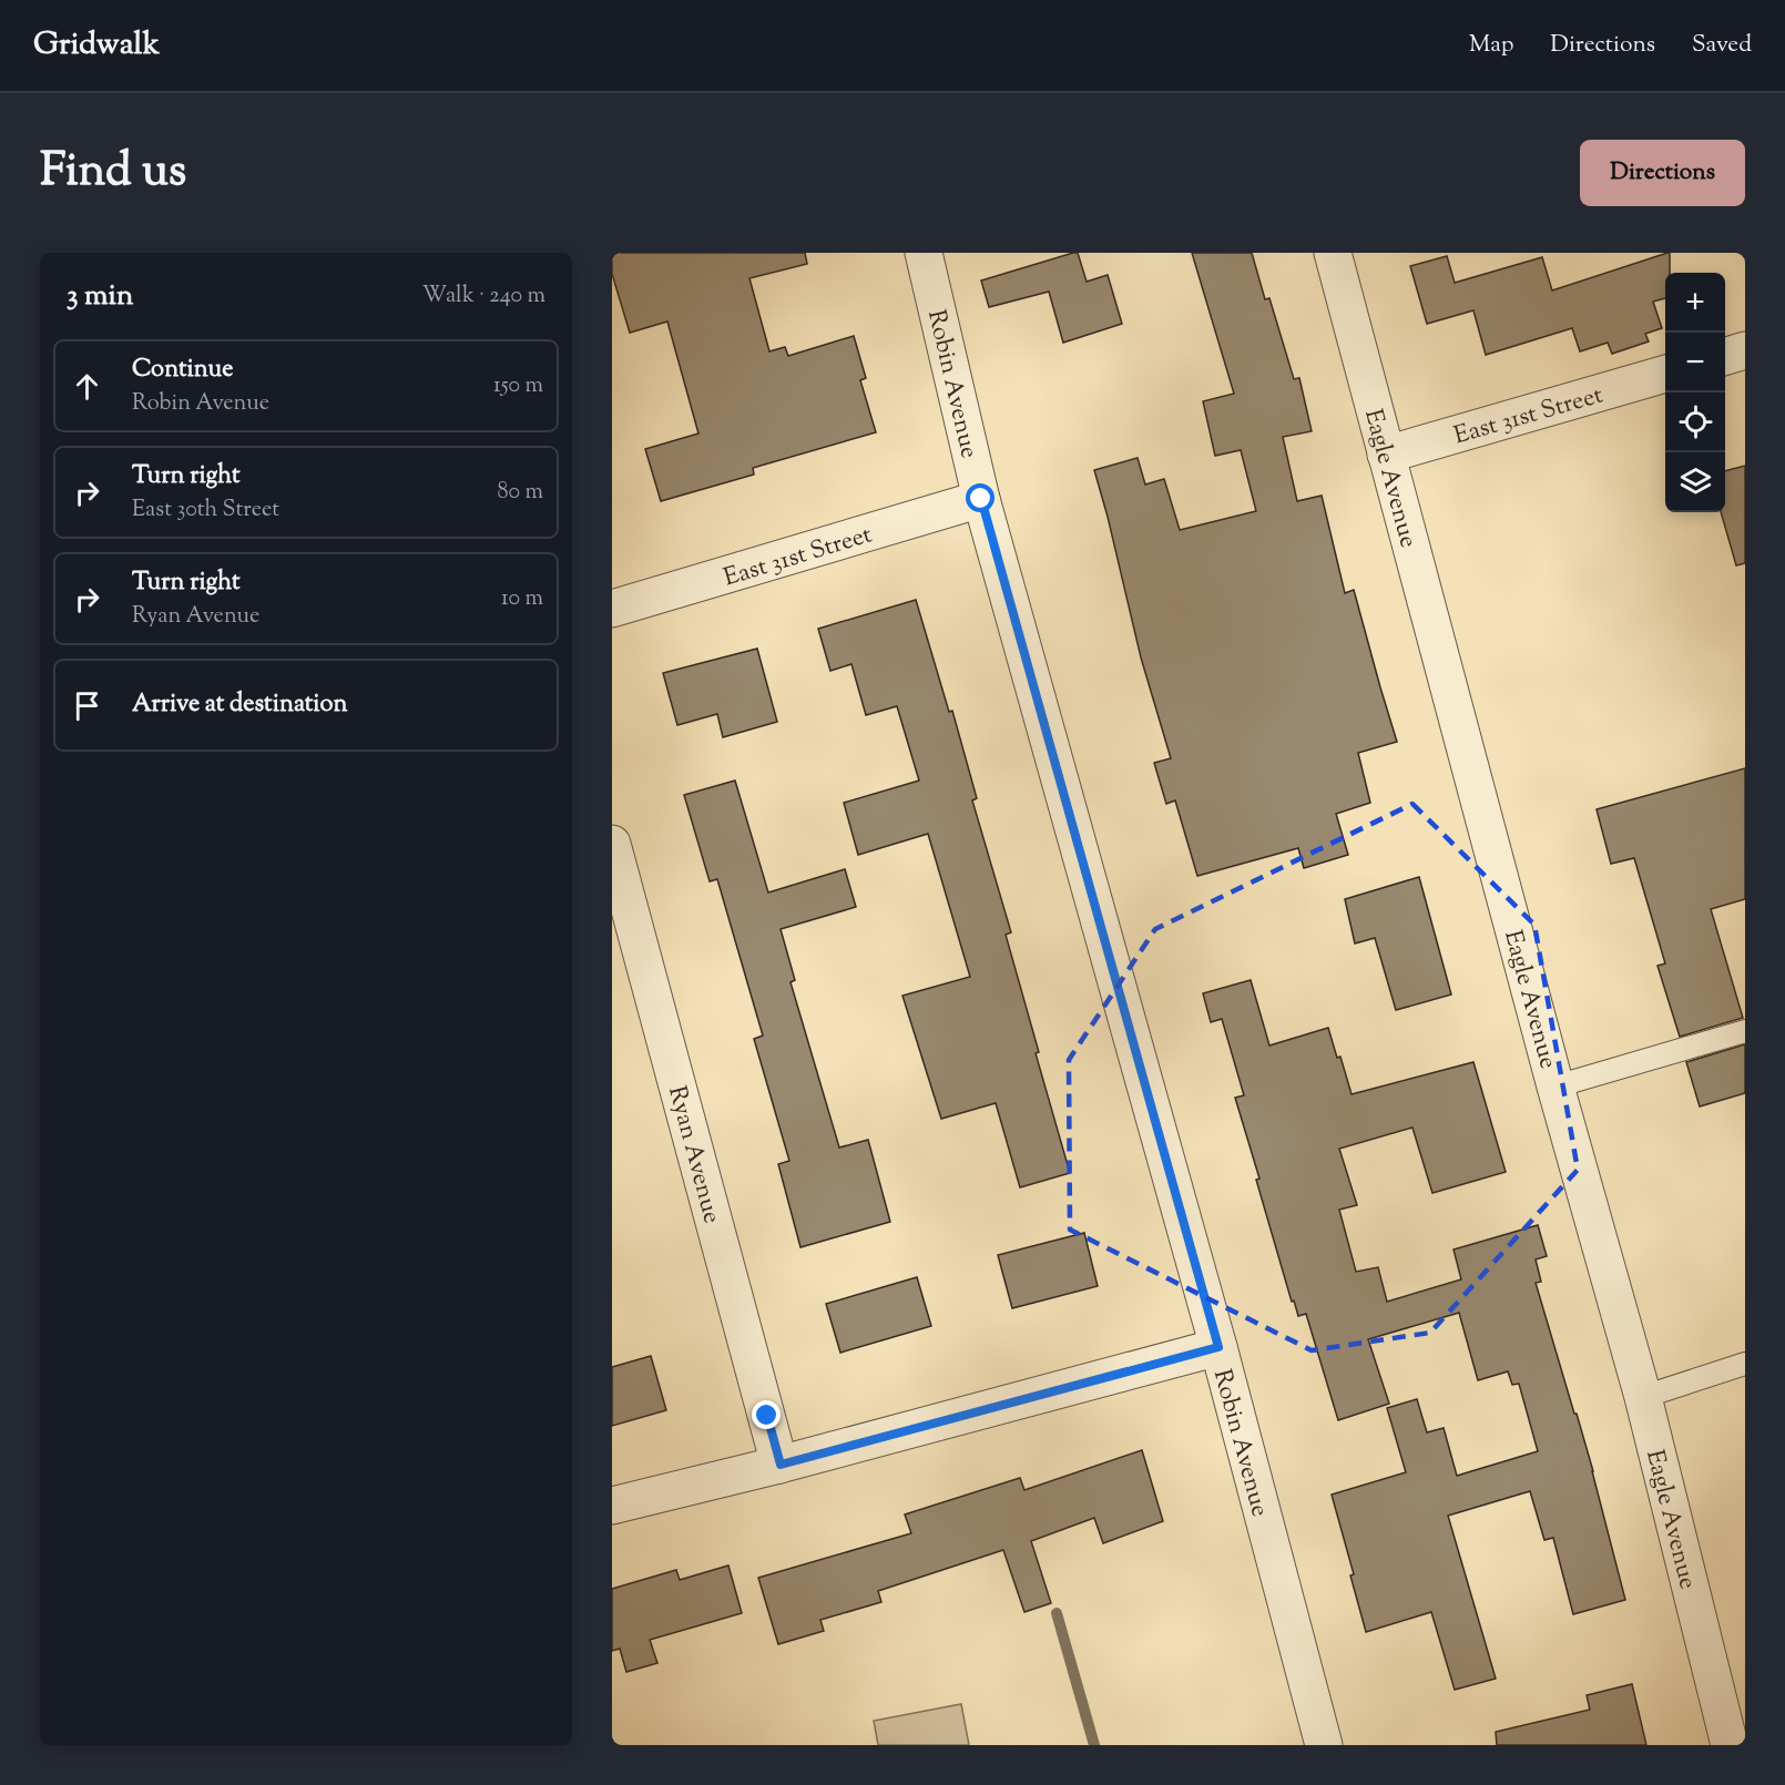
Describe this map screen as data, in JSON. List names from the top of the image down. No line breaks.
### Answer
{"streets":{"street":["Robin Avenue","East 31st Street","Eagle Avenue","Ryan Avenue"]},"crossings":[["Robin Avenue","East 31st Street"],["East 31st Street","Eagle Avenue"]],"page":{"header":"Gridwalk","nav":["Map","Directions","Saved"],"title":"Find us","buttons":"Directions","heading":["3 min","Walk · 240 m"],"map_buttons":["+","−"],"list":[["Continue","Robin Avenue","150 m"],["Turn right","East 30th Street","80 m"],["Turn right","Ryan Avenue","10 m"],"Arrive at destination"]}}
